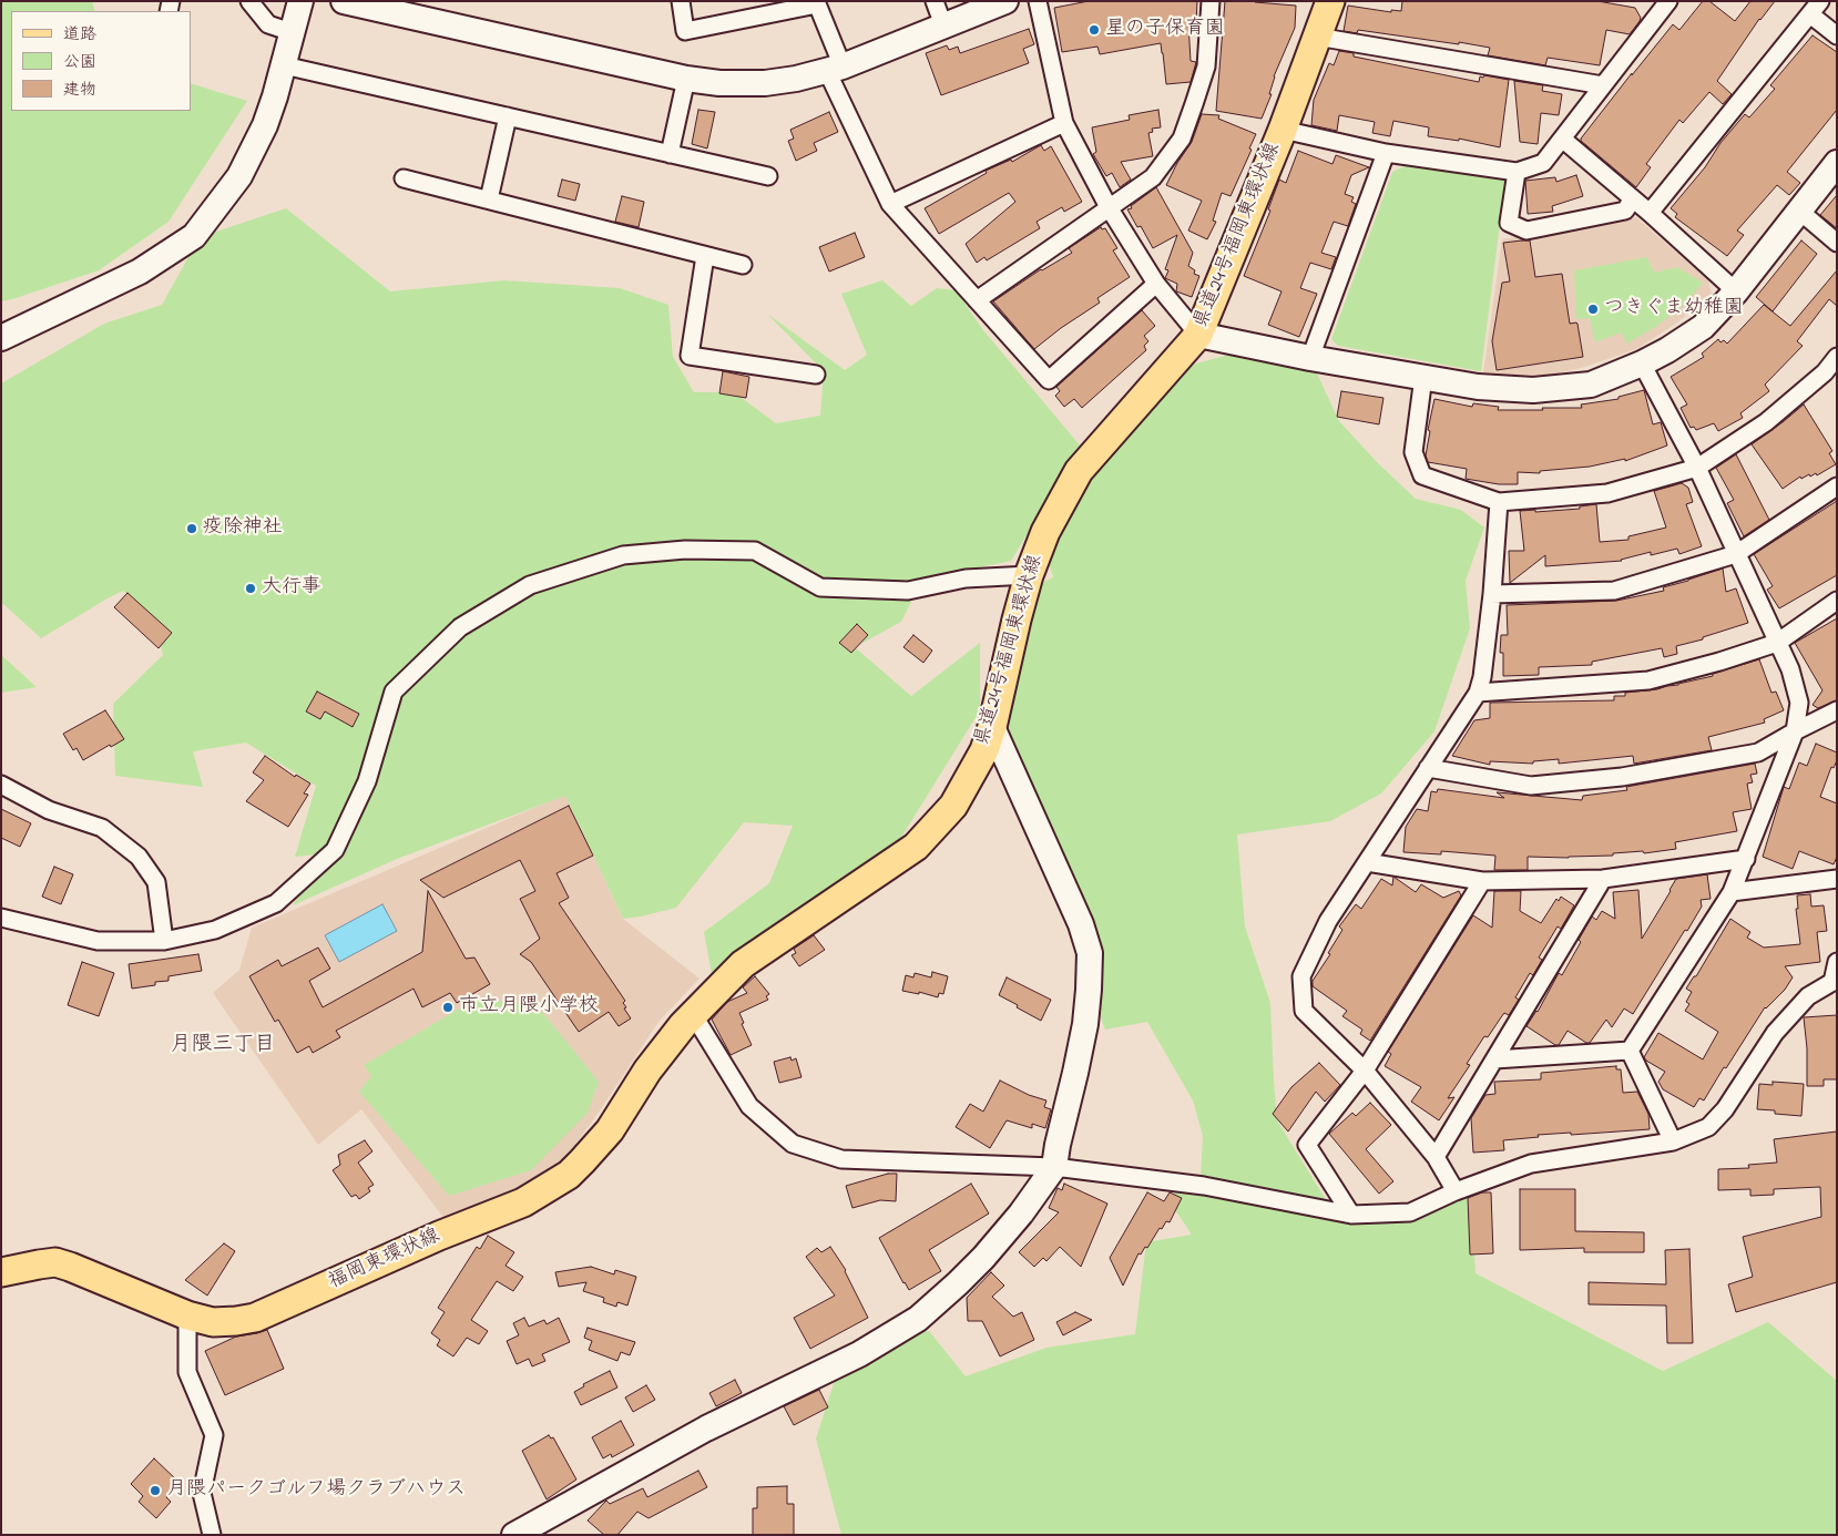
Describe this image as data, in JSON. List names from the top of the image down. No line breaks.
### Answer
{"streets":{"main road":["県道24号福岡東環状線","福岡東環状線"]},"crossings":[["県道24号福岡東環状線","福岡東環状線"]],"districts":["月隈三丁目"],"places":["星の子保育園","つきぐま幼稚園","疫除神社","大行事","市立月隈小学校","月隈パークゴルフ場クラブハウス"],"legend":["道路","公園","建物"]}
